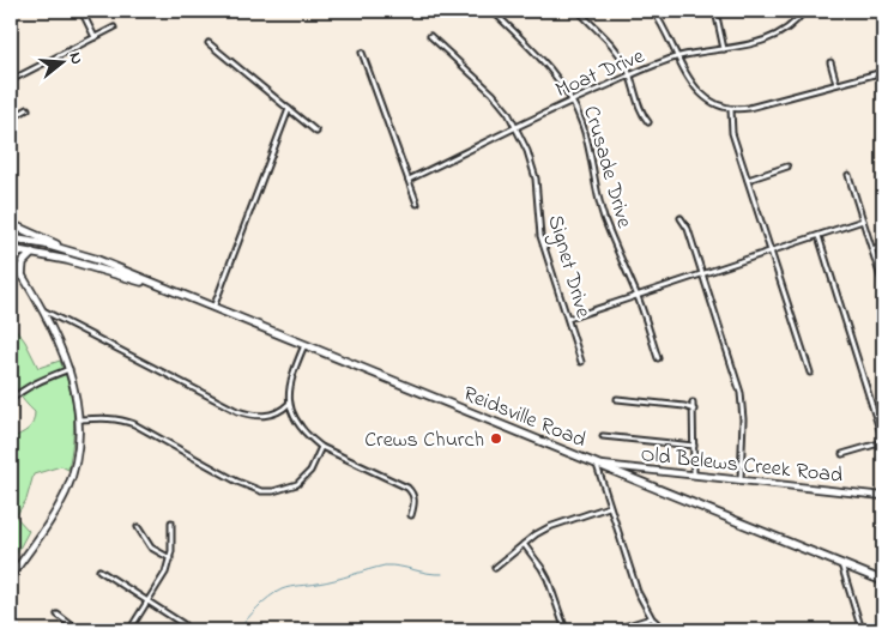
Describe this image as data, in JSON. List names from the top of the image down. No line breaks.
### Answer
{"streets":{"highway":["Reidsville Road"],"main road":["Old Belews Creek Road"],"street":["Moat Drive","Crusade Drive","Signet Drive"]},"crossings":[["Moat Drive","Crusade Drive"],["Moat Drive","Signet Drive"],["Reidsville Road","Old Belews Creek Road"]],"places":["Crews Church"],"north":"right"}
